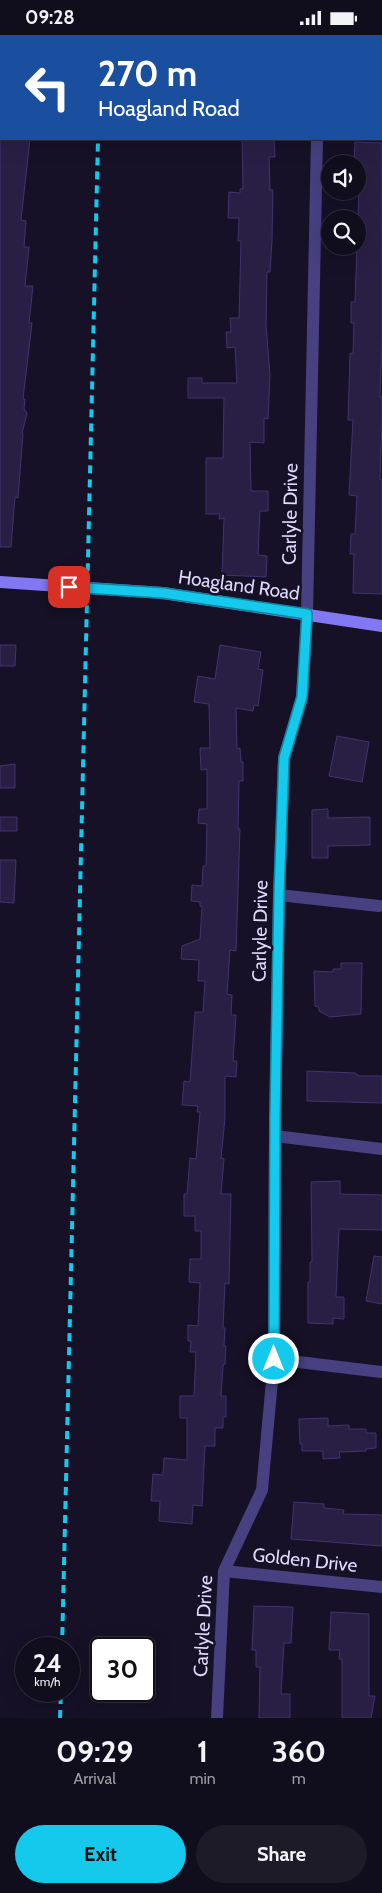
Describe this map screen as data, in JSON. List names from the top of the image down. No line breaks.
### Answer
{"streets":{"street":["Carlyle Drive","Hoagland Road","Golden Drive"]},"crossings":[["Carlyle Drive","Hoagland Road"],["Carlyle Drive","Golden Drive"]],"page":{"status":"09:28","turn":["270 m","Hoagland Road"],"speed":"24 km/h","limit":"30","eta":["09:29","Arrival","1","min","360","m"],"buttons":["Exit","Share"]}}
